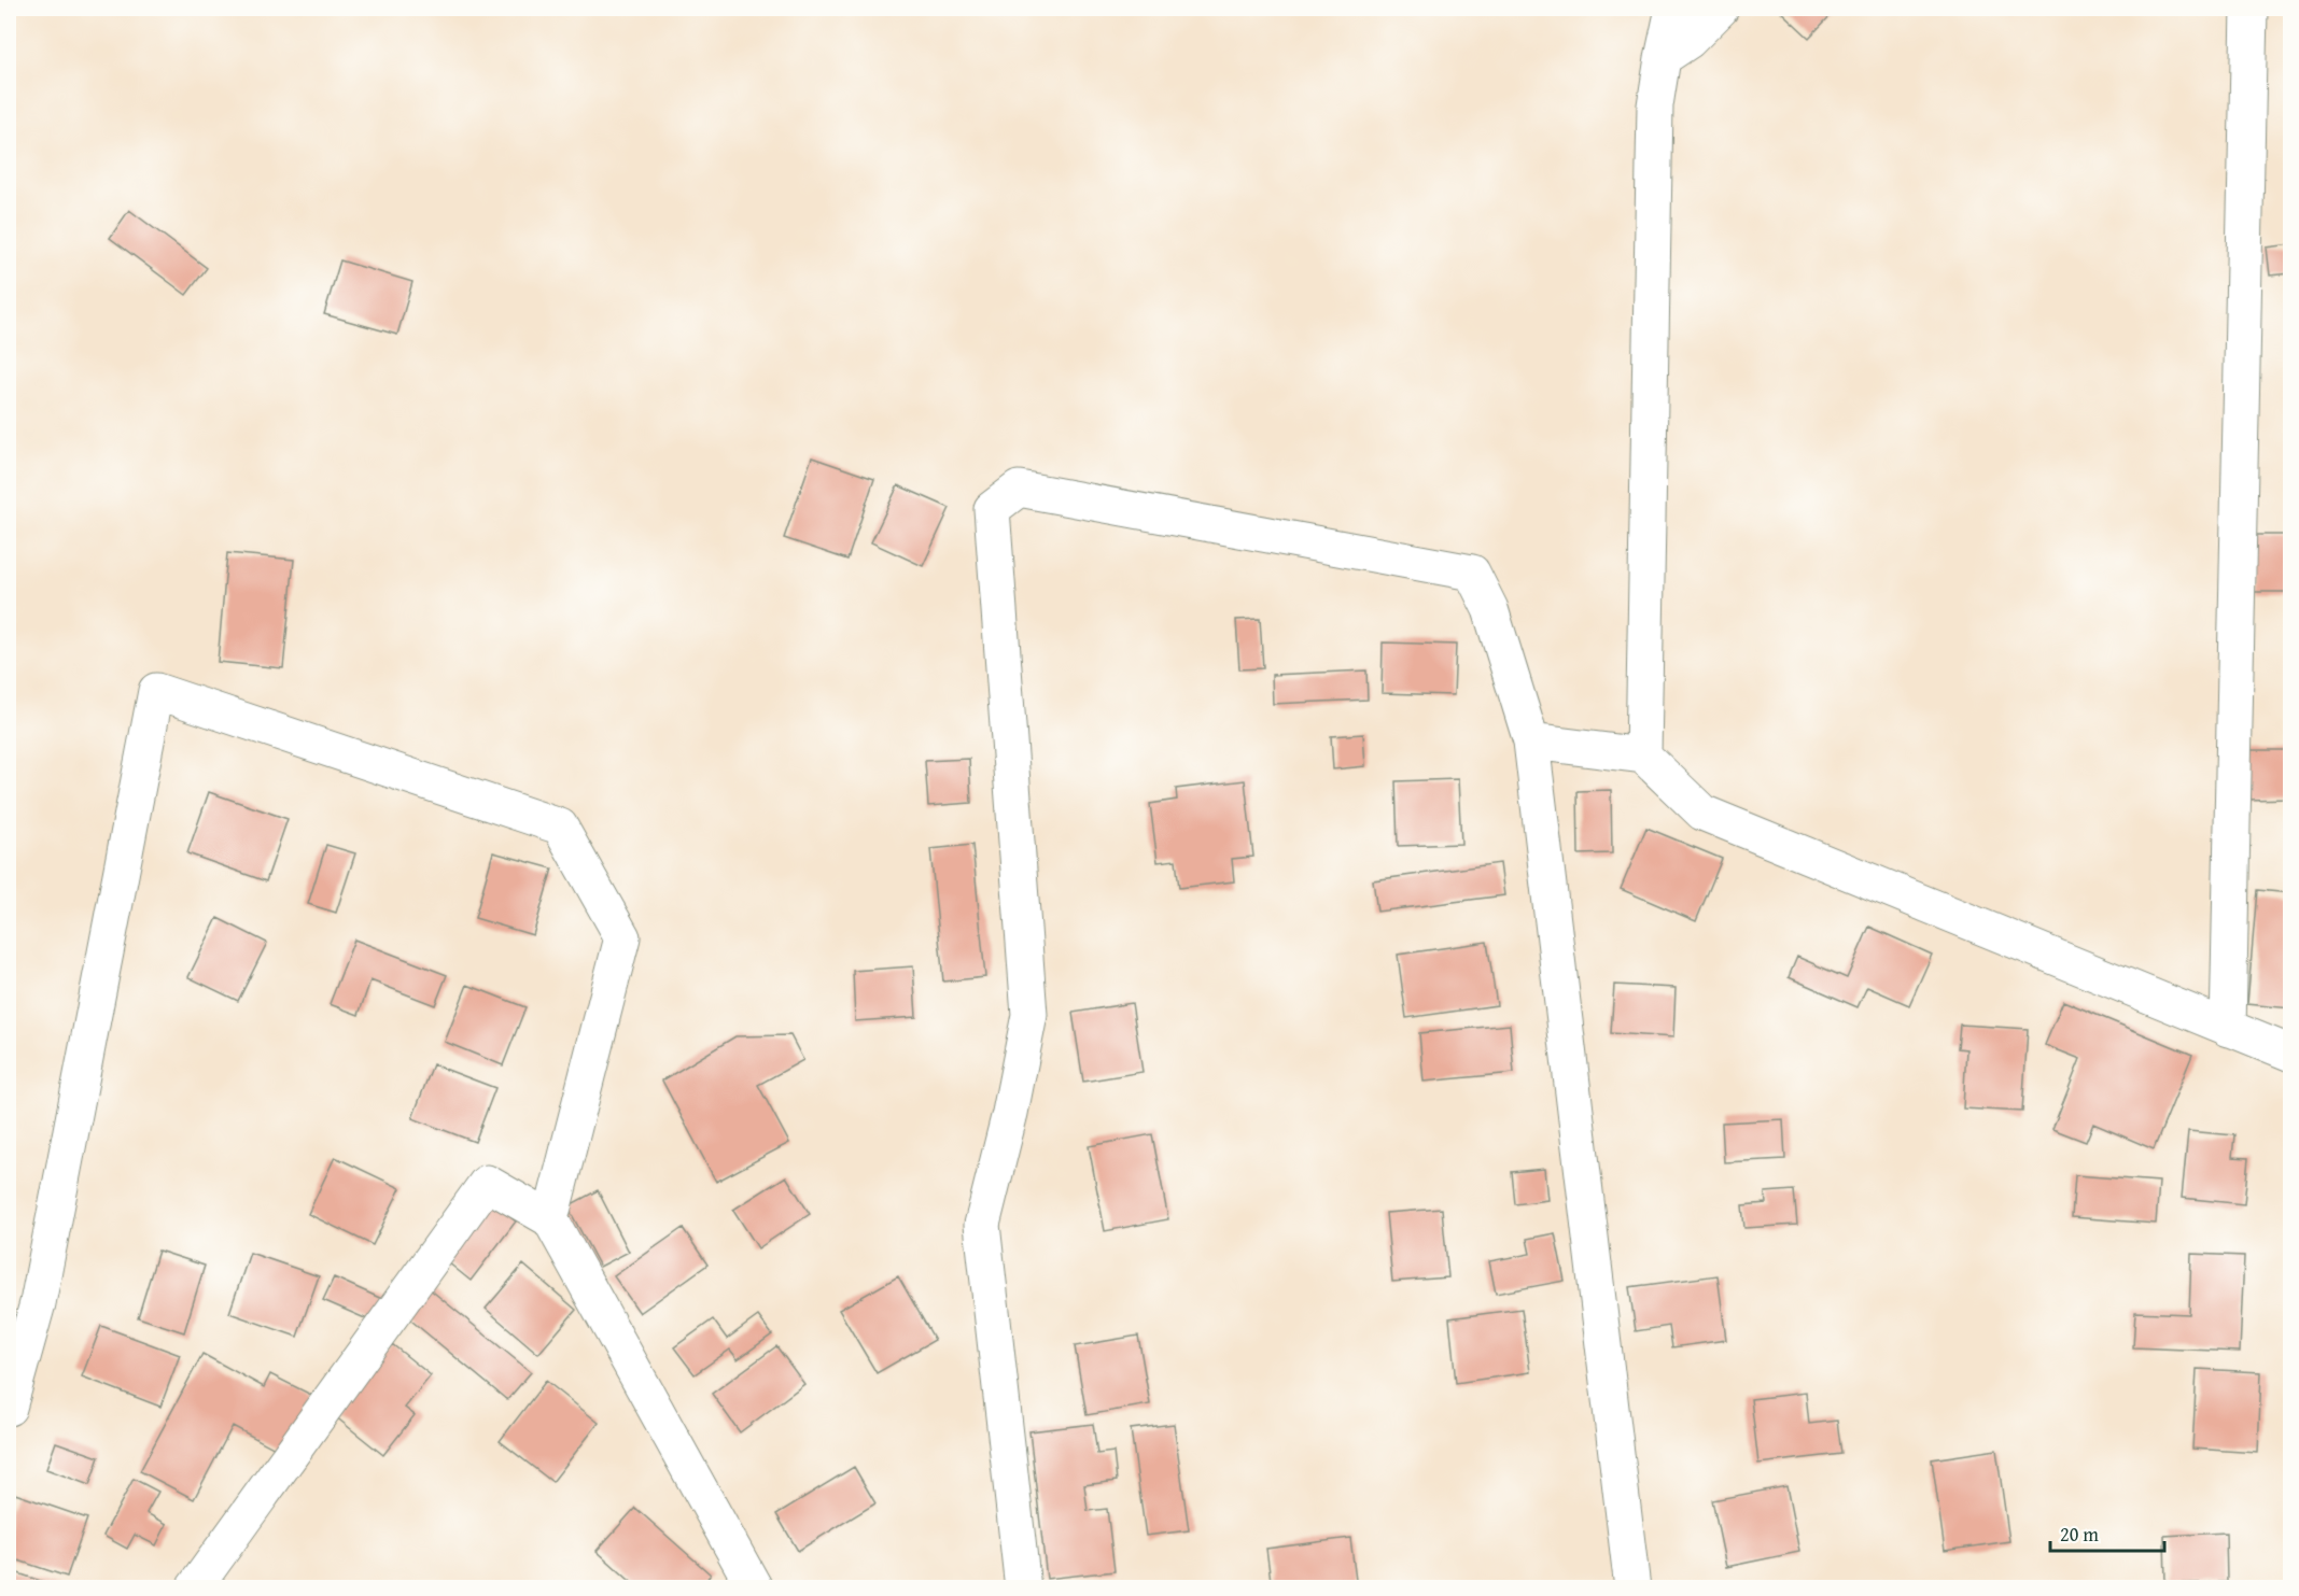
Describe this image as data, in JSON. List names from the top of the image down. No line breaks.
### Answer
{"scale_bar":"20 m"}
